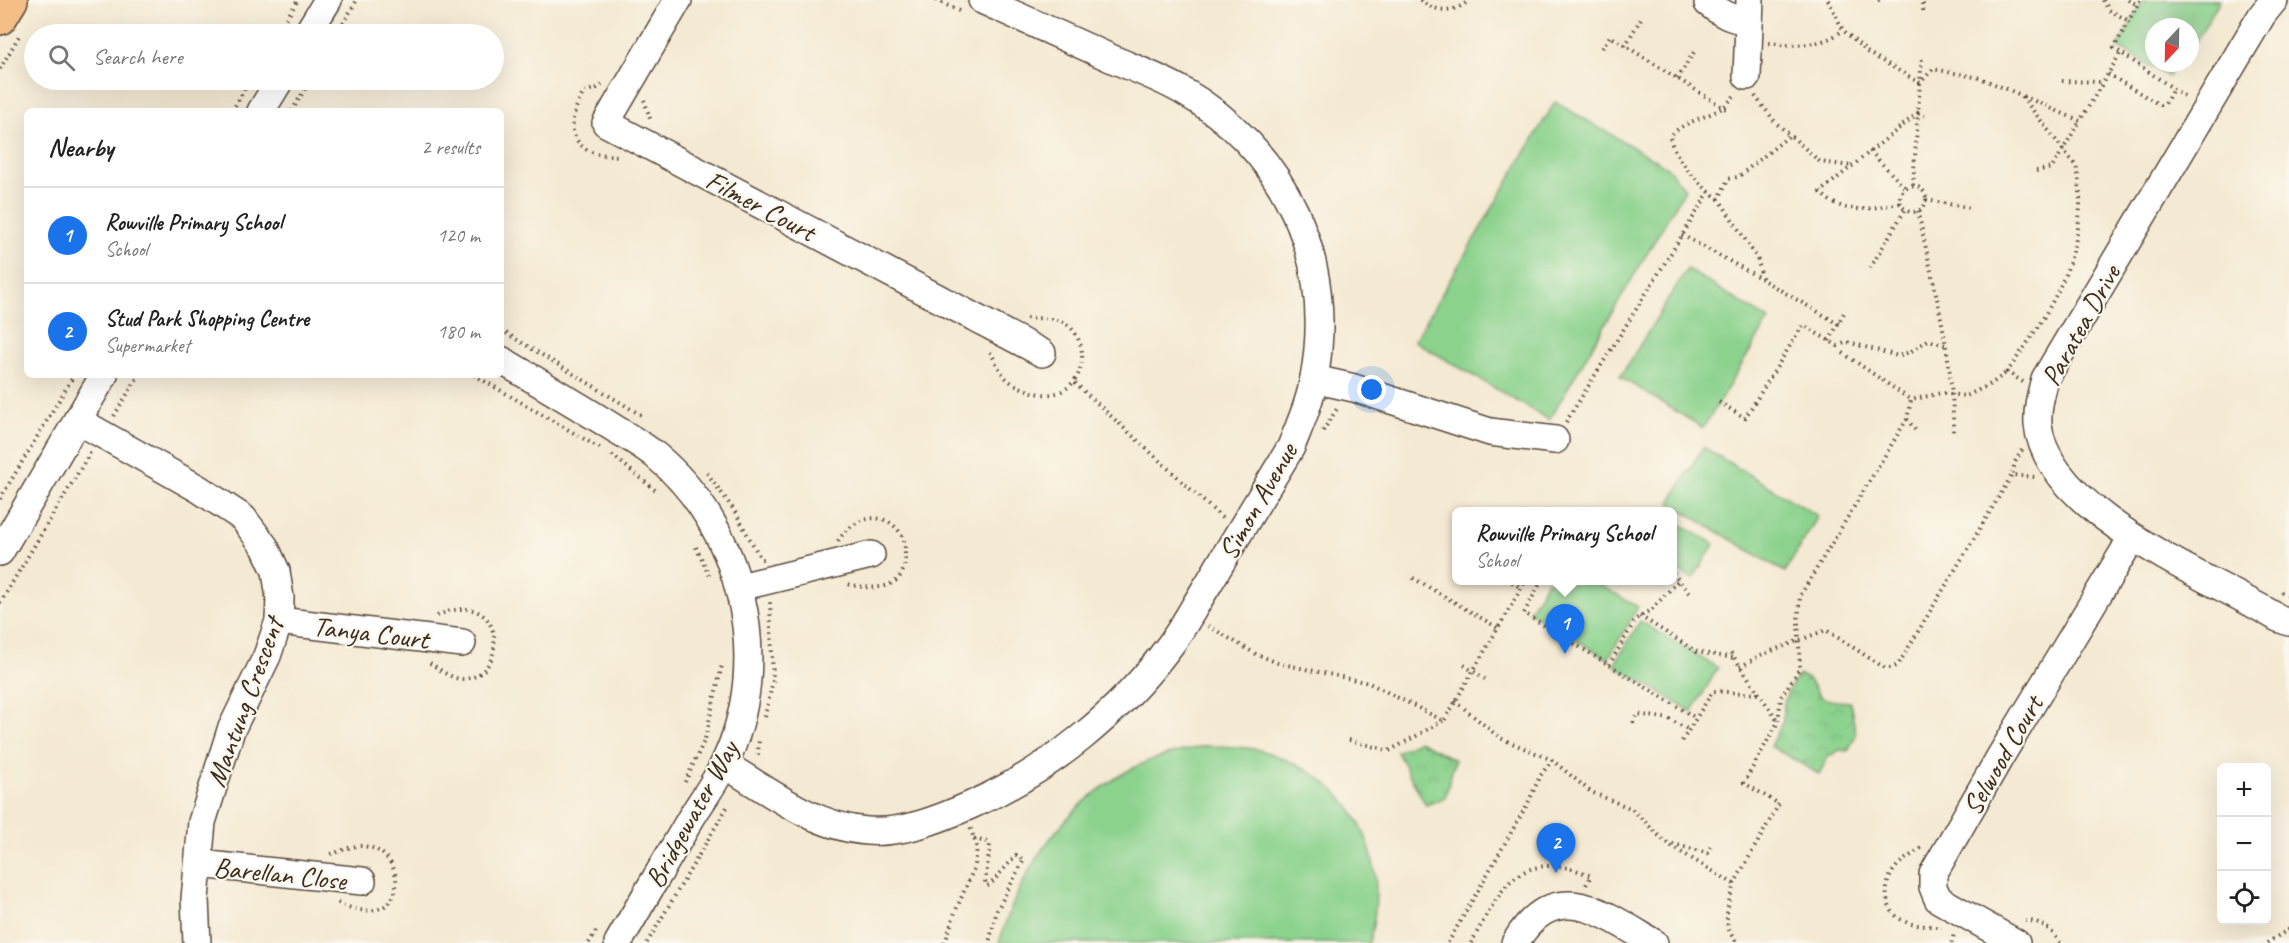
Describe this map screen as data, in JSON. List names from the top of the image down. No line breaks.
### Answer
{"streets":{"street":["Filmer Court","Paratea Drive","Simon Avenue","Tanya Court","Mantung Crescent","Selwood Court","Bridgewater Way","Barellan Close"]},"crossings":[["Paratea Drive","Selwood Court"],["Simon Avenue","Bridgewater Way"],["Tanya Court","Mantung Crescent"],["Mantung Crescent","Barellan Close"]],"north":"bottom","page":{"search":"Search here","heading":["Nearby","2 results"],"list":[{"mark":"1","name":"Rowville Primary School","note":"School","value":"120 m"},{"mark":"2","name":"Stud Park Shopping Centre","note":"Supermarket","value":"180 m"}],"popup":["Rowville Primary School","School"],"pins":["1","2"],"map_buttons":["+","−"]}}
